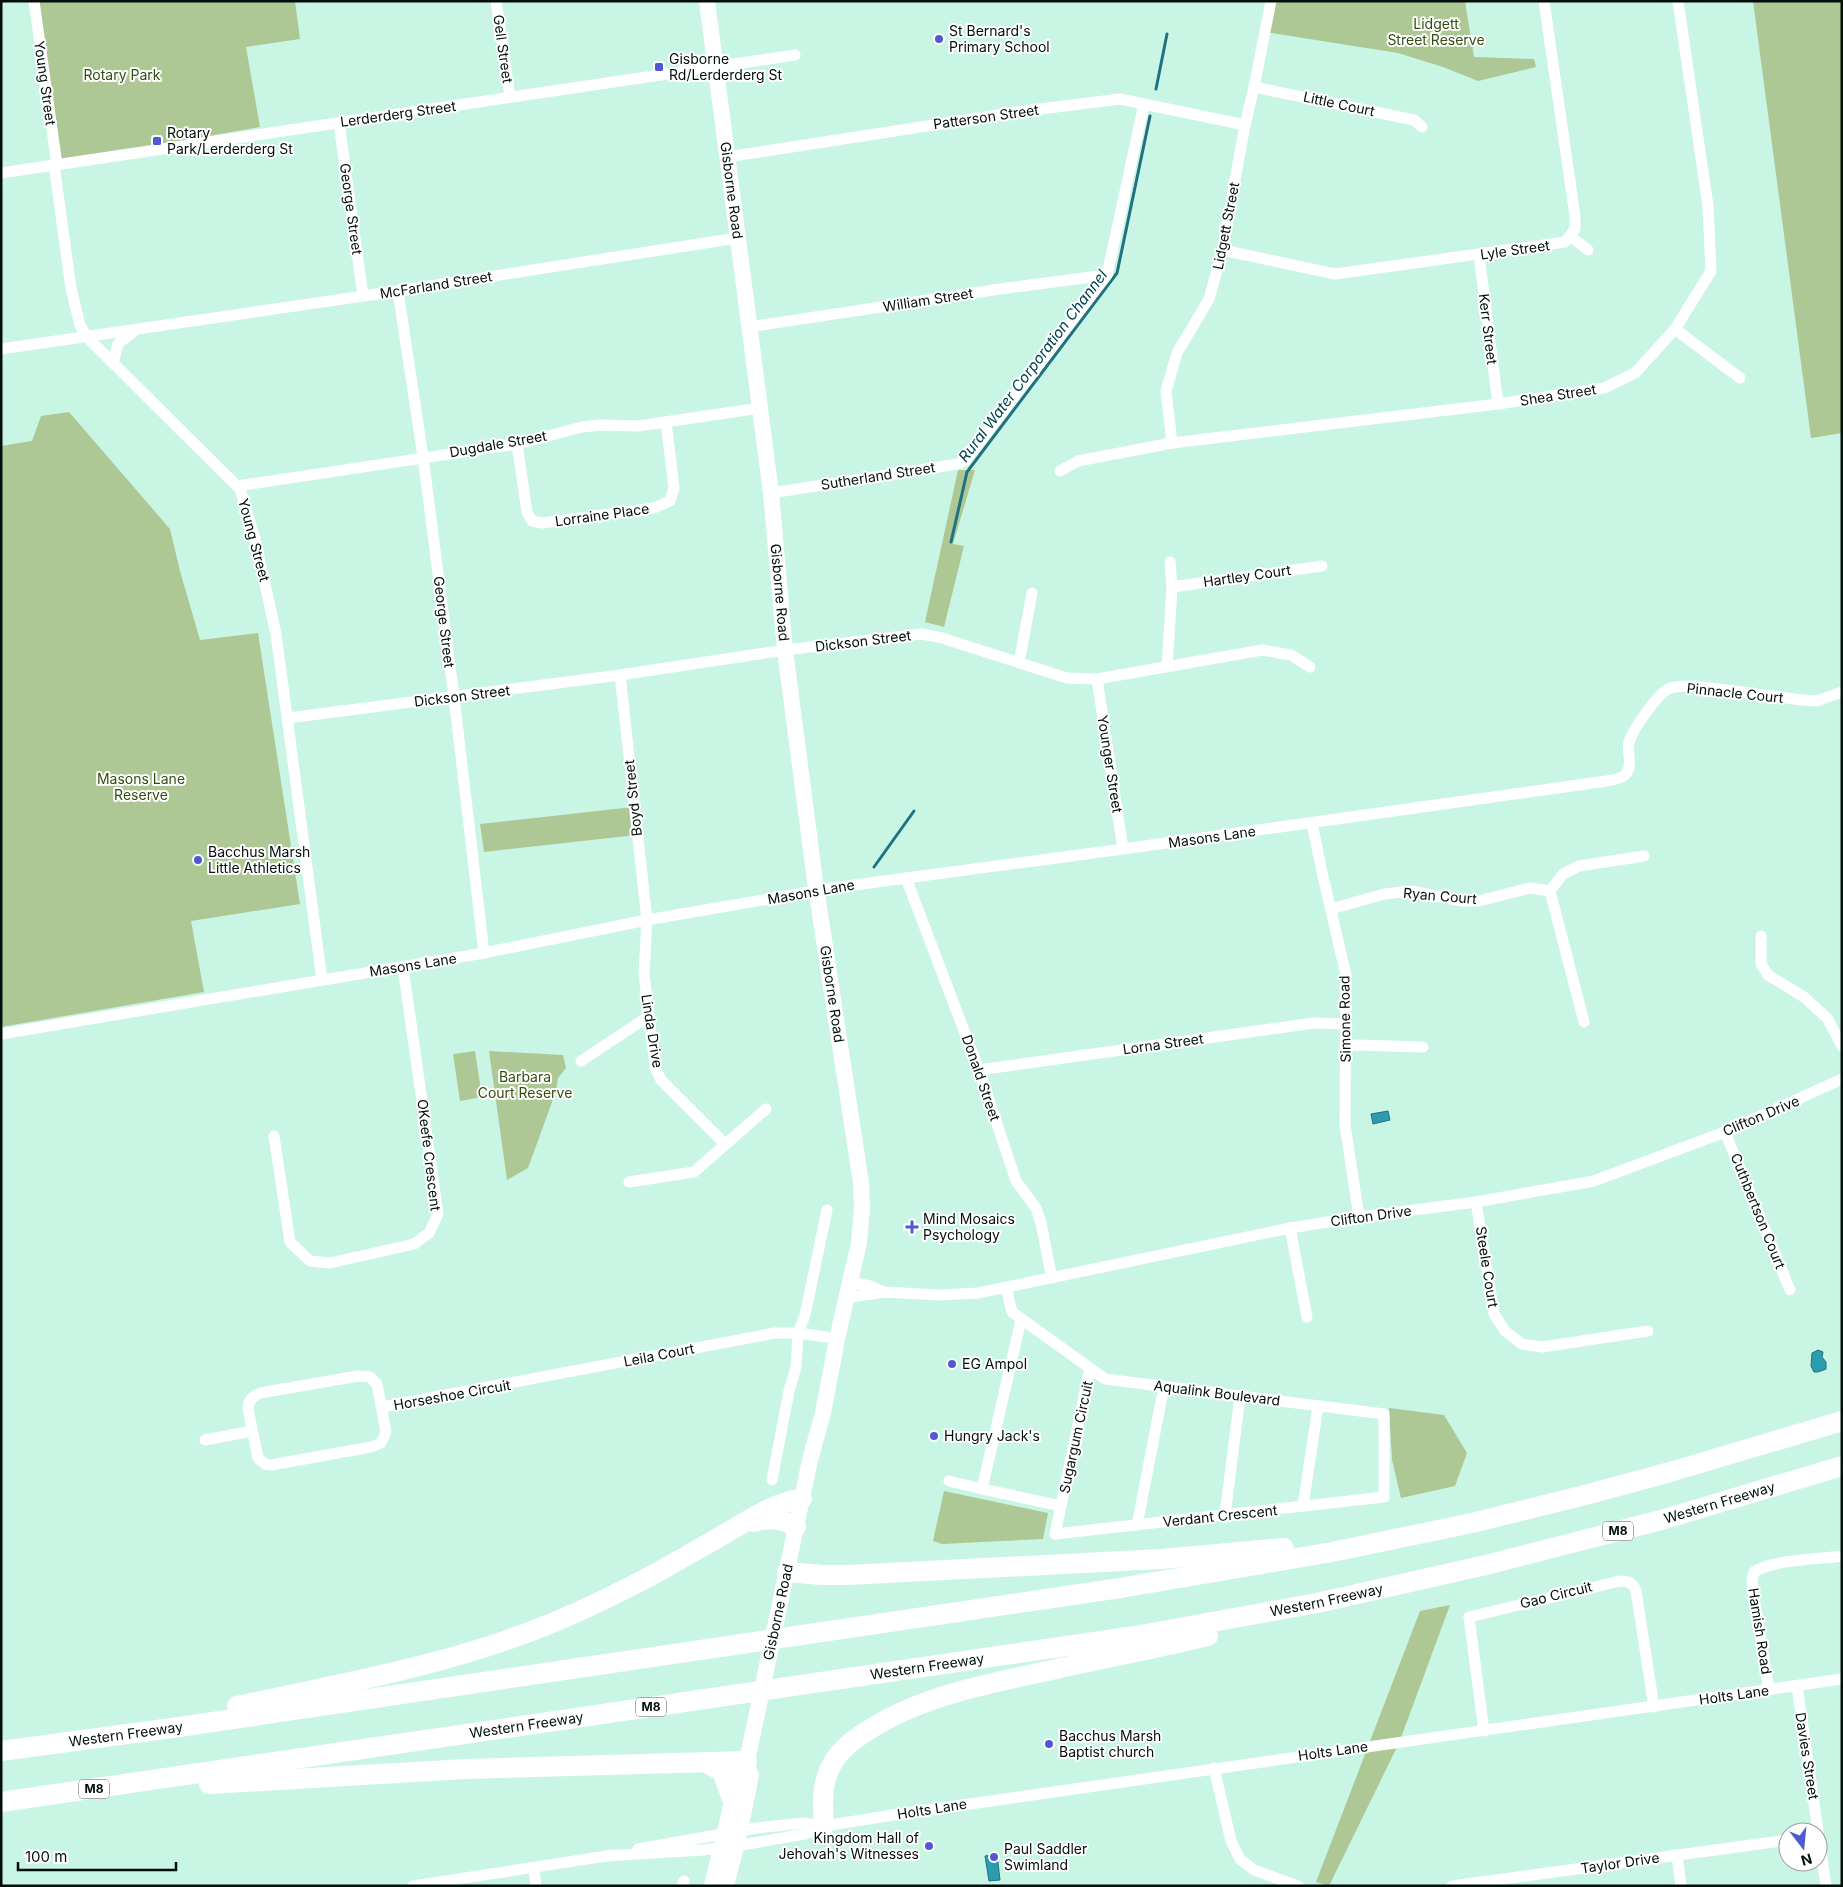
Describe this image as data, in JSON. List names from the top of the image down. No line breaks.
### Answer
{"streets":{"highway":["Western Freeway","M8"],"main road":["Gisborne Road"],"street":["Gell Street","Young Street","Little Court","Lerderderg Street","Patterson Street","George Street","Lidgett Street","Lyle Street","McFarland Street","William Street","Kerr Street","Shea Street","Dugdale Street","Sutherland Street","Lorraine Place","Hartley Court","Dickson Street","Pinnacle Court","Younger Street","Boyd Street","Masons Lane","Ryan Court","Simone Road","Linda Drive","Lorna Street","Donald Street","Clifton Drive","OKeefe Crescent","Cuthbertson Court","Steele Court","Leila Court","Aqualink Boulevard","Horseshoe Circuit","Sugargum Circuit","Verdant Crescent","Gao Circuit","Hamish Road","Holts Lane","Davies Street","Taylor Drive"]},"crossings":[["Gell Street","Lerderderg Street"],["Young Street","Lerderderg Street"],["Young Street","McFarland Street"],["Young Street","Dugdale Street"],["Young Street","Dickson Street"],["Young Street","Masons Lane"],["Little Court","Lidgett Street"],["Lerderderg Street","Gisborne Road"],["Lerderderg Street","George Street"],["Patterson Street","Gisborne Road"],["Patterson Street","Lidgett Street"],["Patterson Street","Sutherland Street"],["Gisborne Road","McFarland Street"],["Gisborne Road","William Street"],["Gisborne Road","Dugdale Street"],["Gisborne Road","Sutherland Street"],["Gisborne Road","Dickson Street"],["Gisborne Road","Masons Lane"],["Gisborne Road","Leila Court"],["Gisborne Road","Holts Lane"],["George Street","McFarland Street"],["George Street","Dugdale Street"],["George Street","Dickson Street"],["George Street","Masons Lane"],["Lidgett Street","Lyle Street"],["Lidgett Street","Shea Street"],["Lyle Street","Kerr Street"],["William Street","Sutherland Street"],["Kerr Street","Shea Street"],["Dugdale Street","Lorraine Place"],["Dickson Street","Younger Street"],["Dickson Street","Boyd Street"],["Pinnacle Court","Masons Lane"],["Younger Street","Masons Lane"],["Boyd Street","Masons Lane"],["Boyd Street","Linda Drive"],["Masons Lane","Simone Road"],["Masons Lane","Linda Drive"],["Masons Lane","Donald Street"],["Masons Lane","OKeefe Crescent"],["Ryan Court","Simone Road"],["Simone Road","Lorna Street"],["Simone Road","Clifton Drive"],["Lorna Street","Donald Street"],["Donald Street","Clifton Drive"],["Clifton Drive","Cuthbertson Court"],["Clifton Drive","Steele Court"],["Clifton Drive","Aqualink Boulevard"],["Leila Court","Horseshoe Circuit"],["Aqualink Boulevard","Sugargum Circuit"],["Aqualink Boulevard","Verdant Crescent"],["Sugargum Circuit","Verdant Crescent"],["Gao Circuit","Holts Lane"],["Hamish Road","Holts Lane"],["Holts Lane","Davies Street"]],"water":["Rural Water Corporation Channel"],"parks":["Lidgett Street Reserve","Rotary Park","Masons Lane Reserve","Barbara Court Reserve"],"places":{"other":["St Bernard's Primary School","Bacchus Marsh Little Athletics","EG Ampol","Hungry Jack's","Bacchus Marsh Baptist church","Kingdom Hall of Jehovah's Witnesses","Paul Saddler Swimland"],"transit":["Gisborne Rd/Lerderderg St","Rotary Park/Lerderderg St"],"health":["Mind Mosaics Psychology"]},"scale_bar":"100 m","north":"bottom"}
